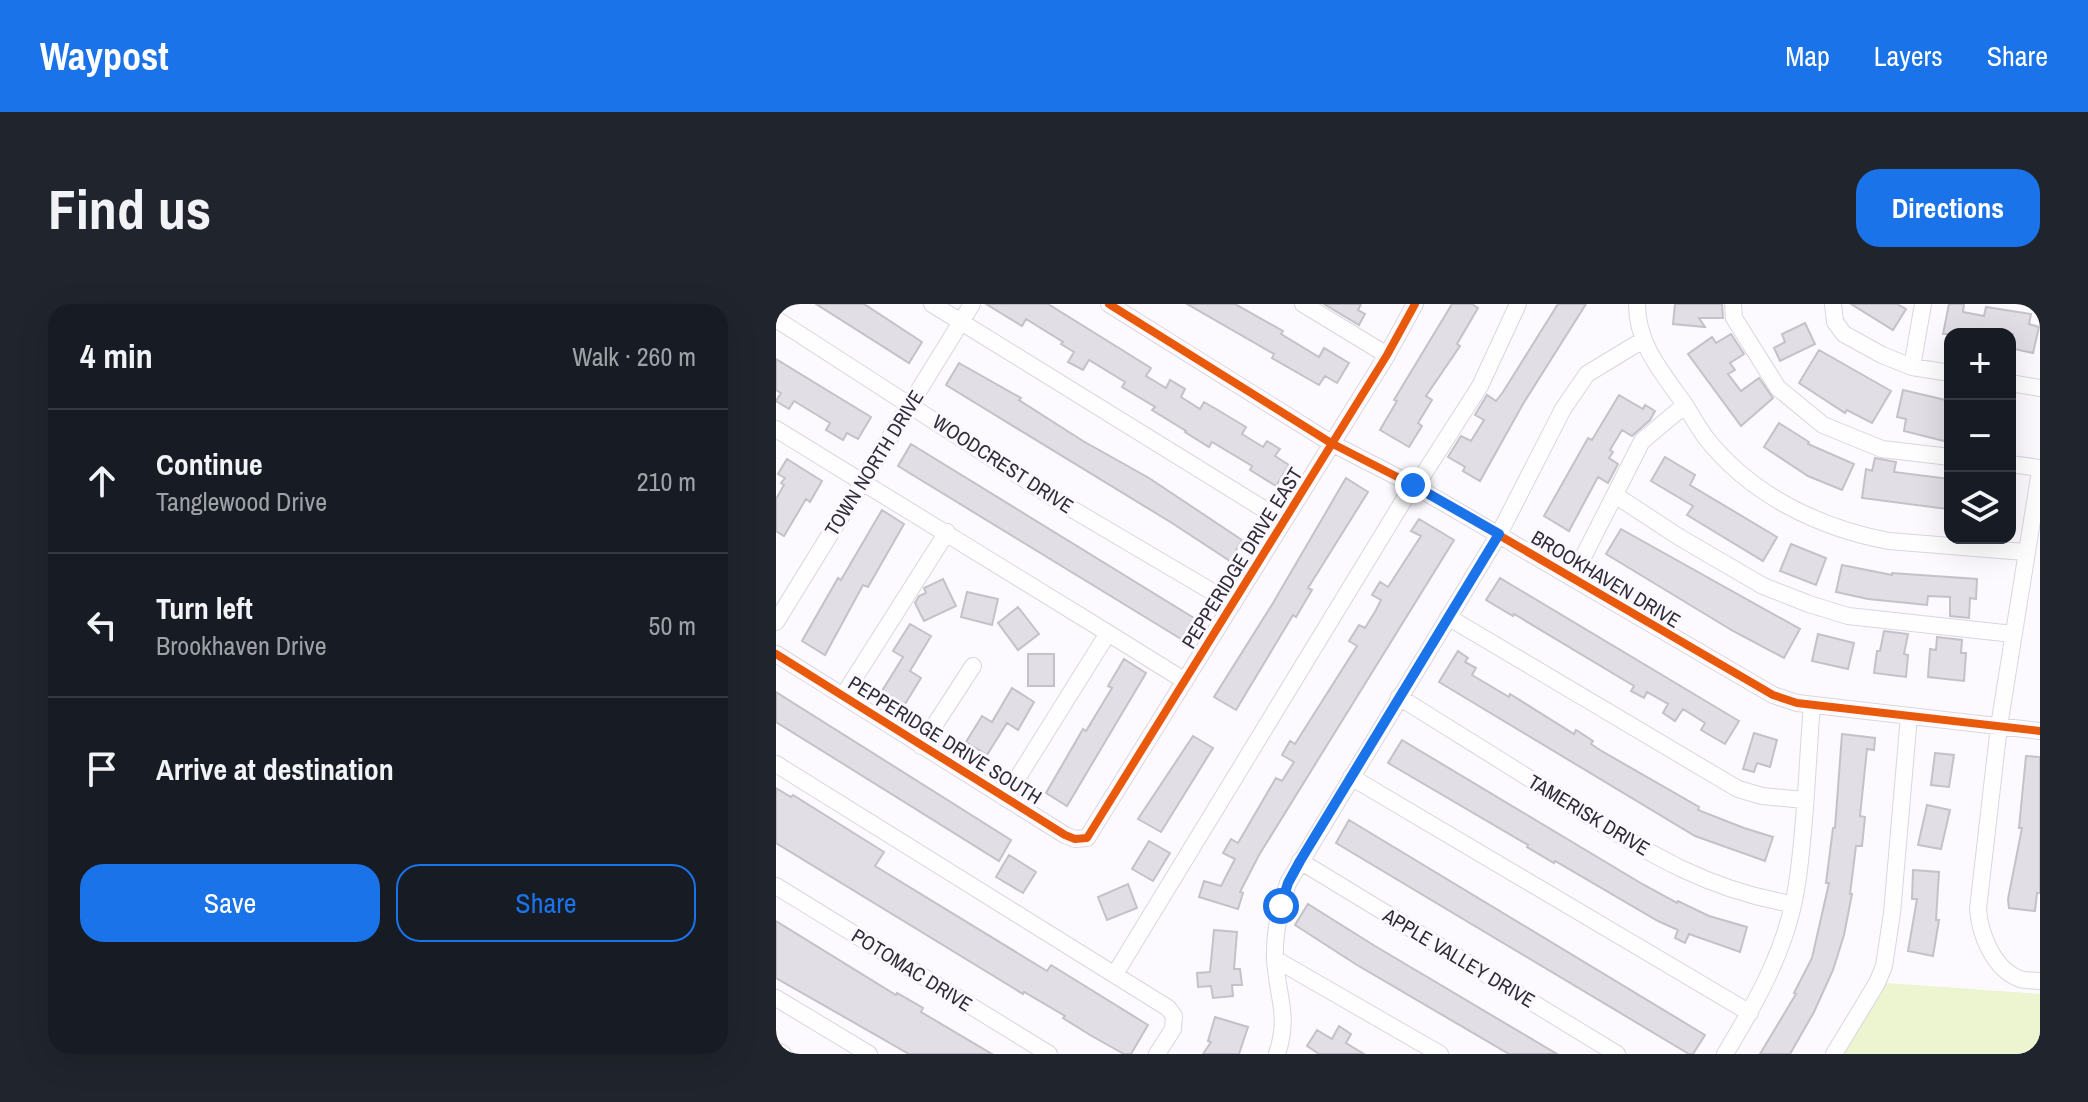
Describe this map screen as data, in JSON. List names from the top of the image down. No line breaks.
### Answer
{"streets":{"street":["TOWN NORTH DRIVE","WOODCREST DRIVE","PEPPERIDGE DRIVE EAST","BROOKHAVEN DRIVE","PEPPERIDGE DRIVE SOUTH","TAMERISK DRIVE","APPLE VALLEY DRIVE","POTOMAC DRIVE"]},"crossings":[["TOWN NORTH DRIVE","WOODCREST DRIVE"],["WOODCREST DRIVE","PEPPERIDGE DRIVE EAST"],["PEPPERIDGE DRIVE EAST","BROOKHAVEN DRIVE"],["PEPPERIDGE DRIVE EAST","PEPPERIDGE DRIVE SOUTH"]],"page":{"header":"Waypost","nav":["Map","Layers","Share"],"buttons":["Directions",["Save","Share"]],"title":"Find us","heading":["4 min","Walk · 260 m"],"map_buttons":["+","−"],"list":[["Continue","Tanglewood Drive","210 m"],["Turn left","Brookhaven Drive","50 m"],"Arrive at destination"]}}
